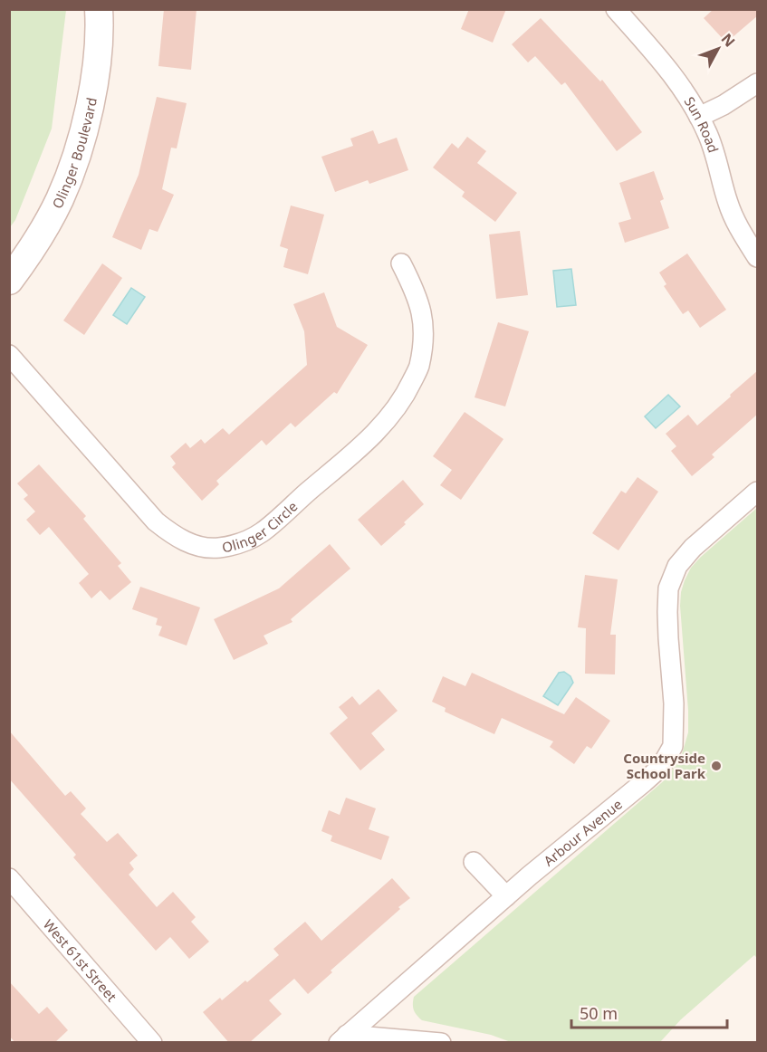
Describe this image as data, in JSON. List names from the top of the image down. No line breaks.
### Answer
{"streets":{"street":["Sun Road","Olinger Boulevard","Olinger Circle","Arbour Avenue","West 61st Street"]},"places":["Countryside School Park"],"scale_bar":"50 m","north":"top right"}
